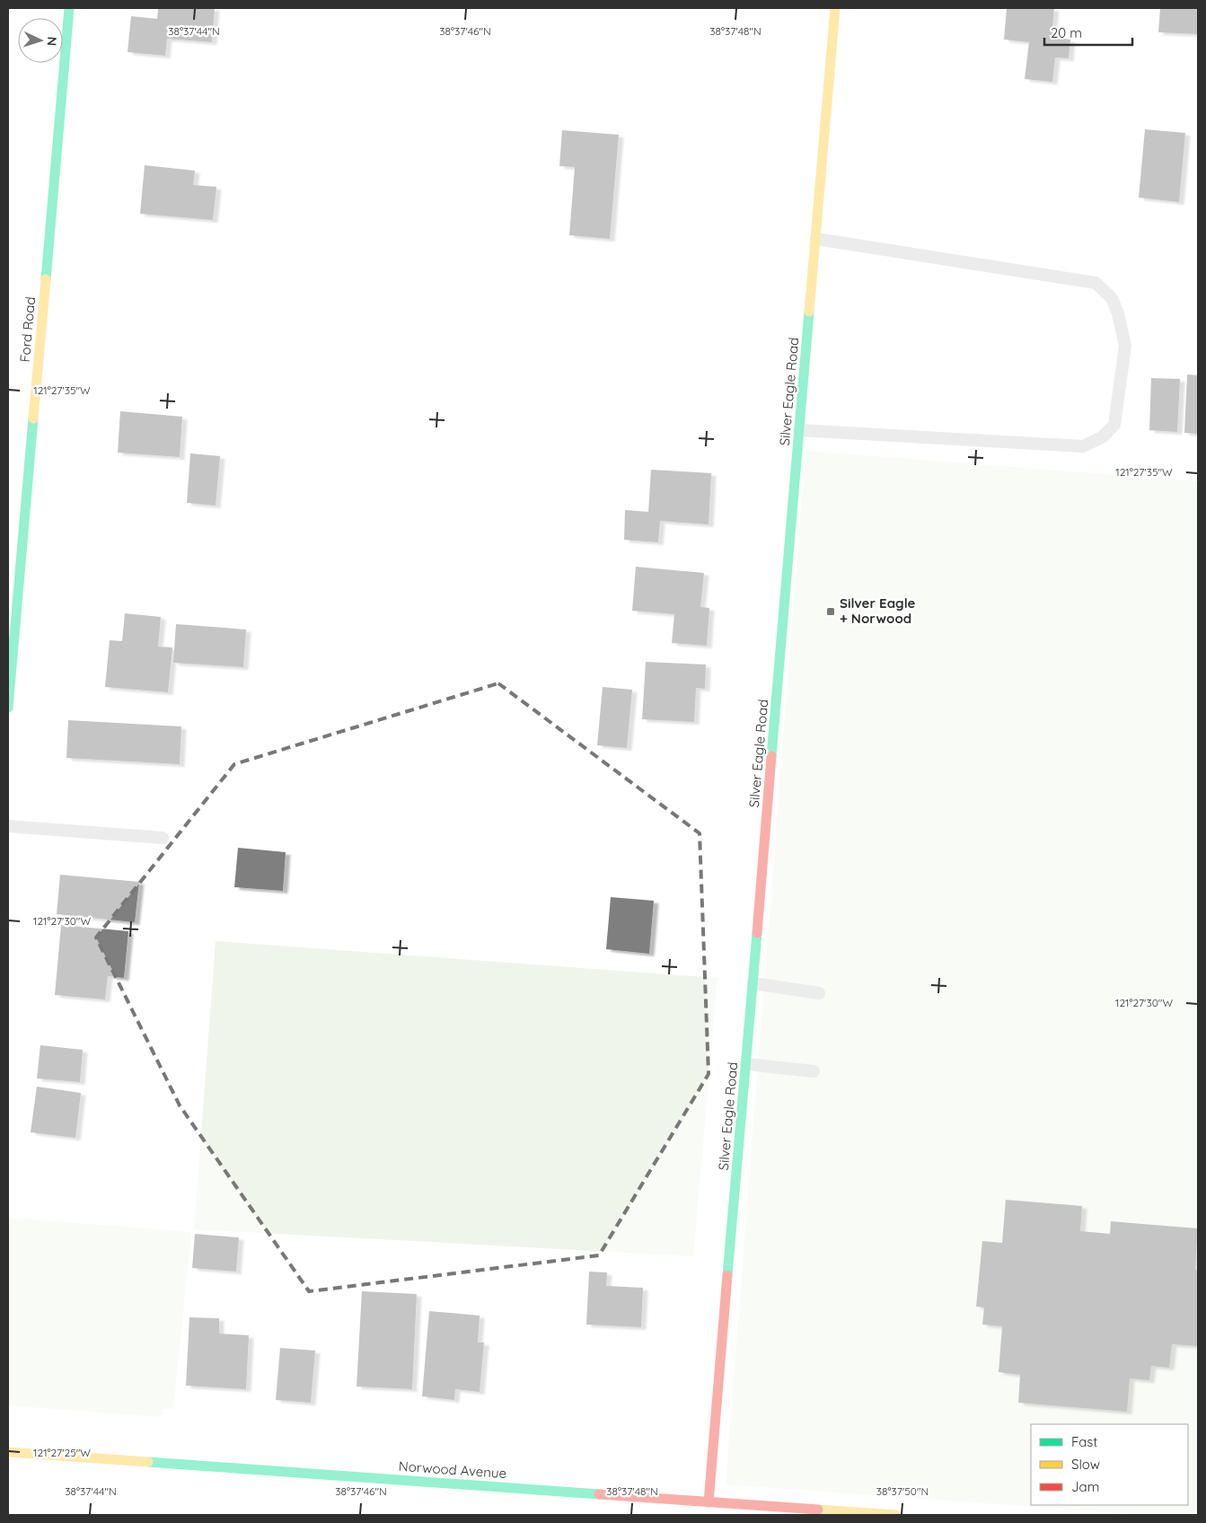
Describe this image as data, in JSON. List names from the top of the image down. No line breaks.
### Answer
{"streets":{"main road":["Ford Road","Silver Eagle Road","Norwood Avenue"]},"crossings":[["Silver Eagle Road","Norwood Avenue"]],"places":{"transit":["Silver Eagle + Norwood"]},"legend":["Fast","Slow","Jam"],"scale_bar":"20 m","north":"right","coordinates":["38°37'44\"N","38°37'46\"N","38°37'48\"N","121°27'35\"W","121°27'30\"W","121°27'25\"W","38°37'50\"N"]}
